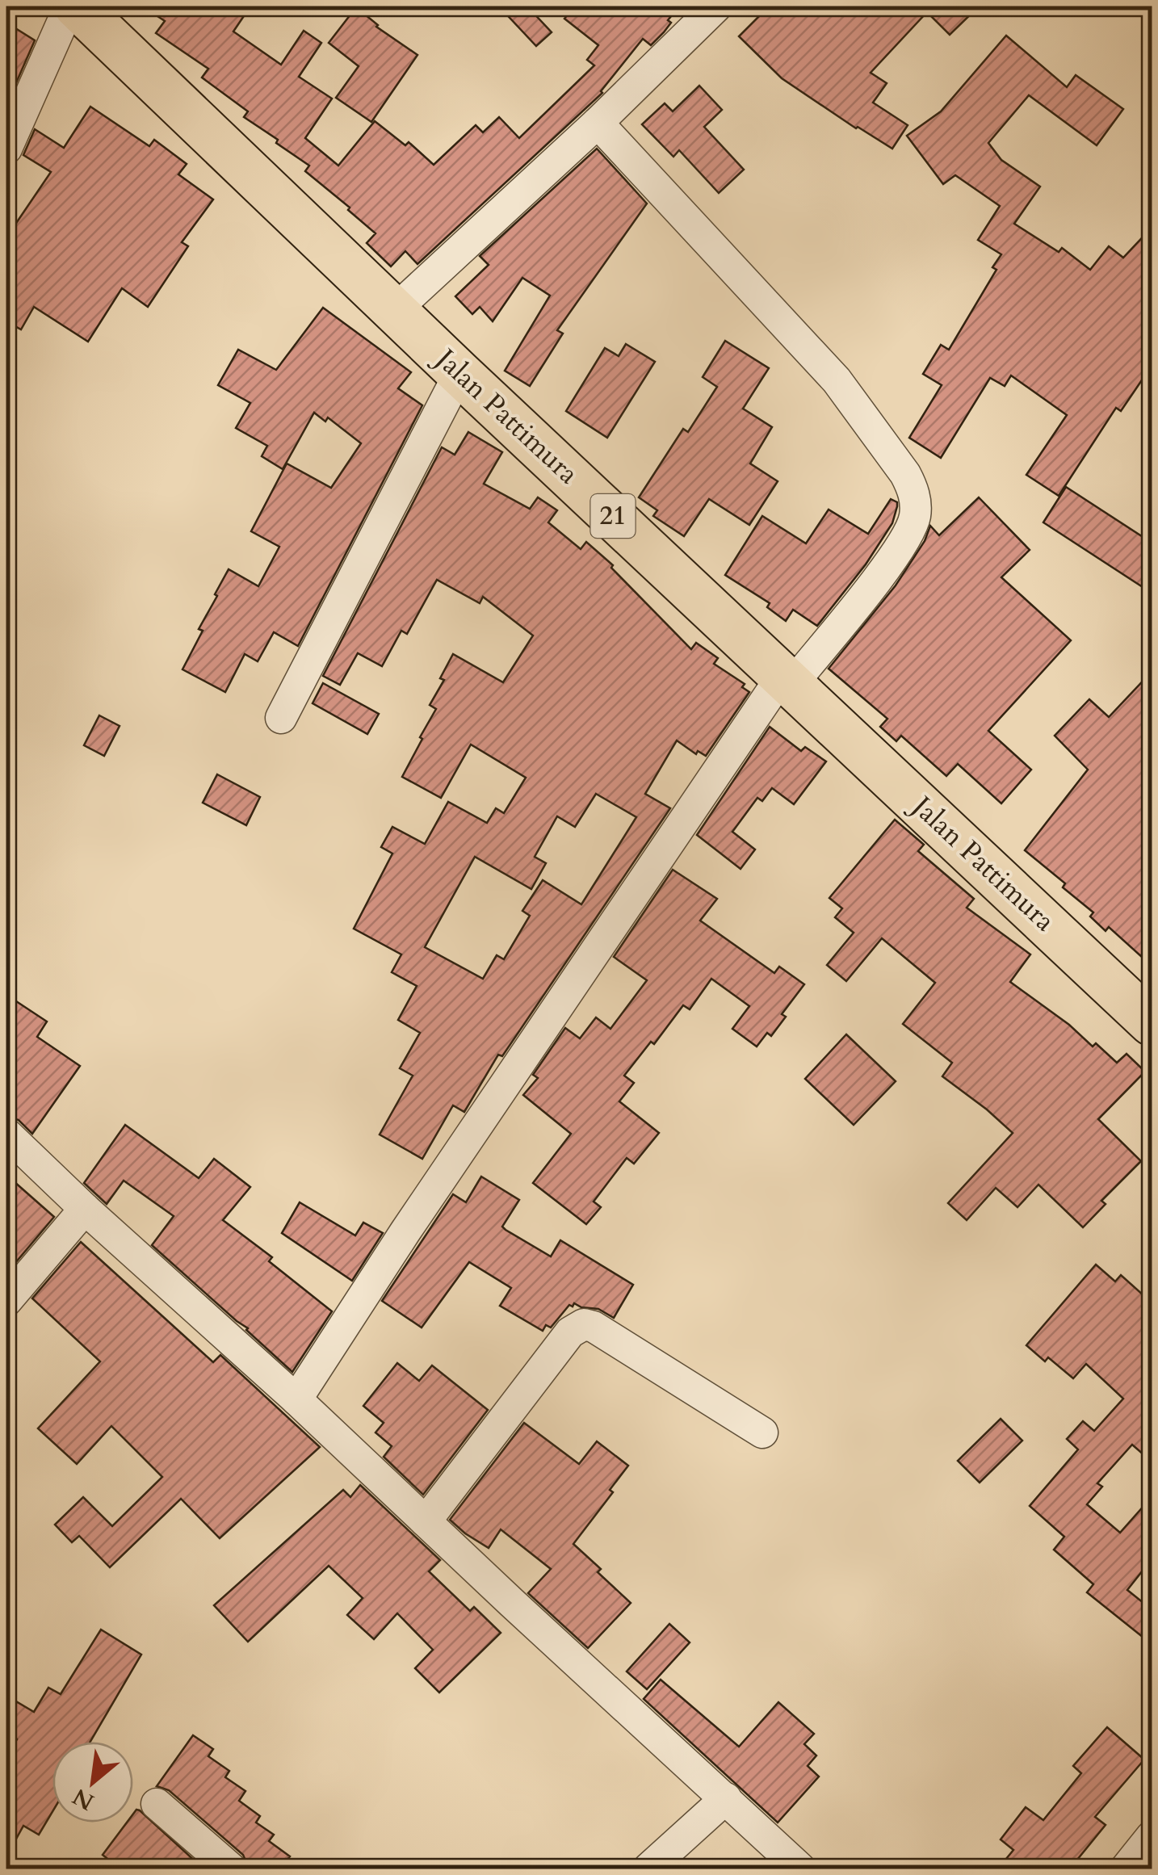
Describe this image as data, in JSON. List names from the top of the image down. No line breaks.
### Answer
{"streets":{"highway":["Jalan Pattimura","21"]},"north":"bottom left"}
